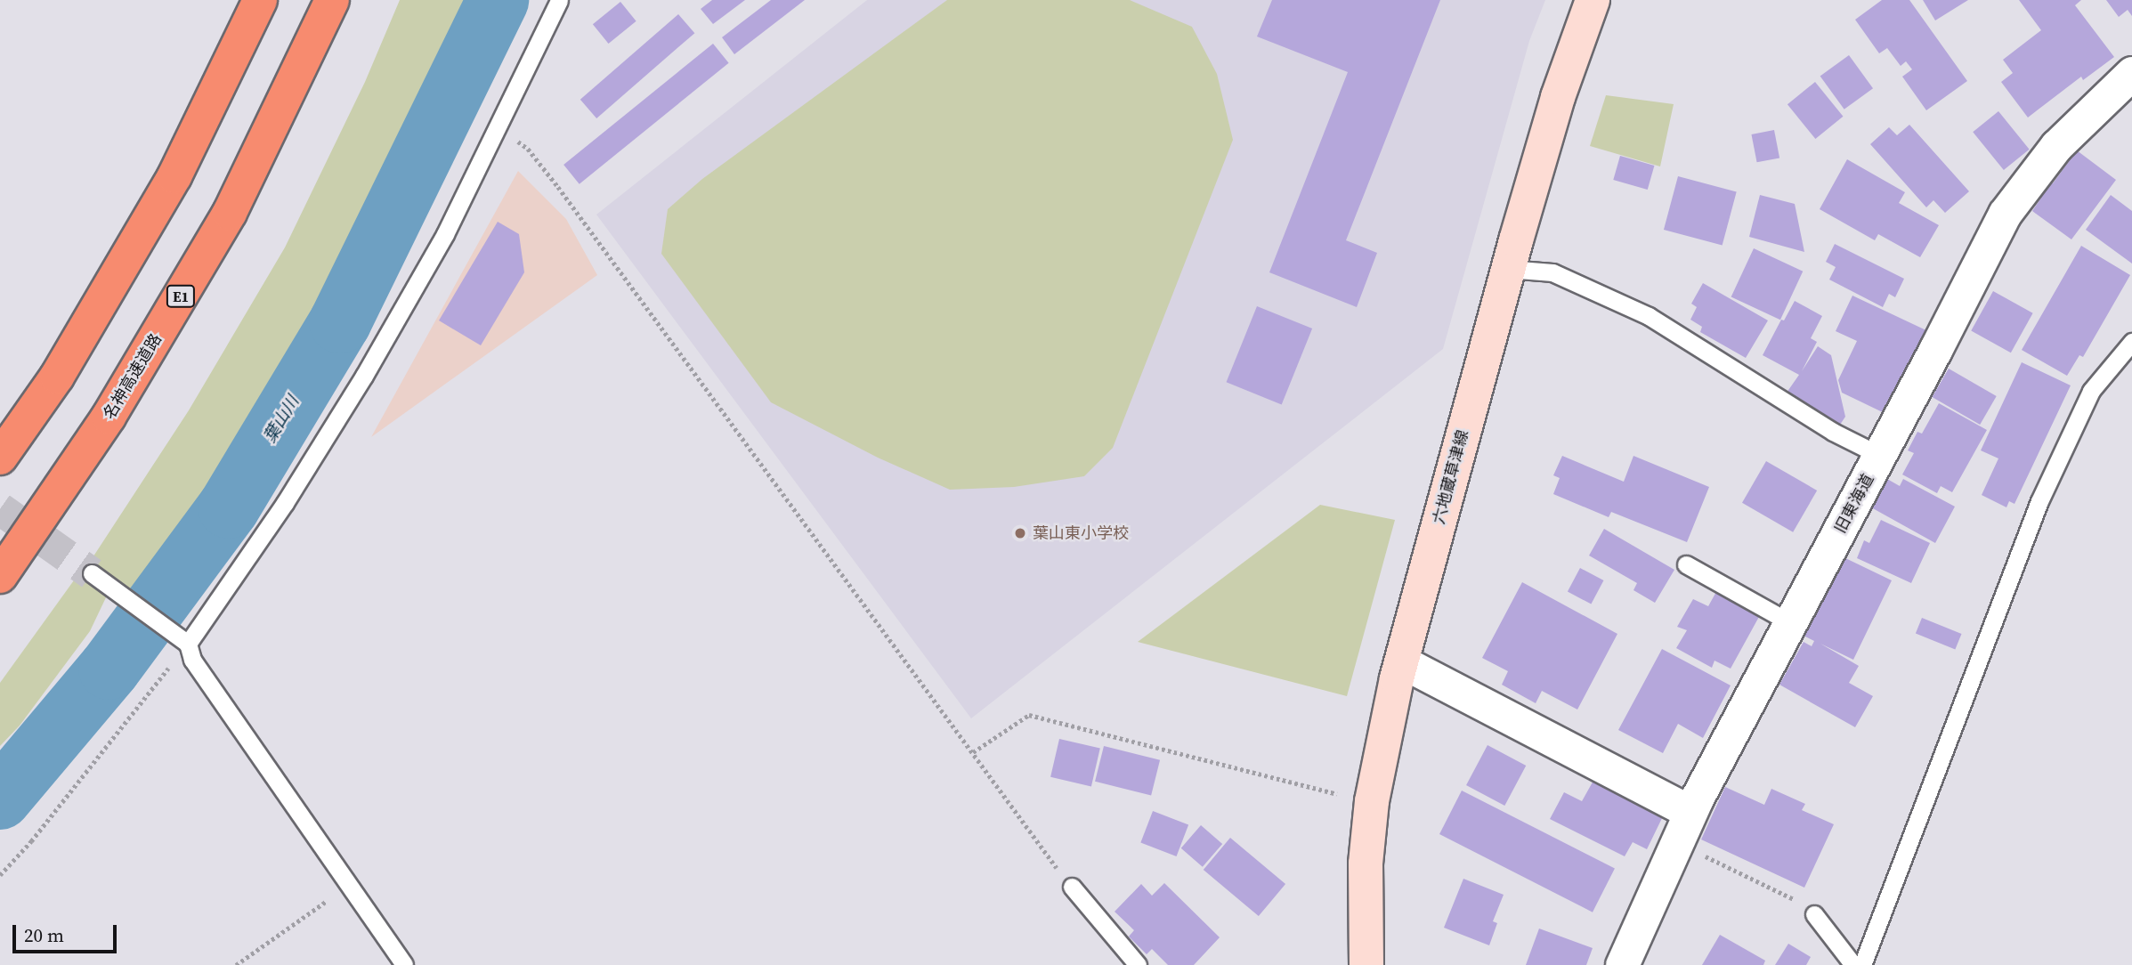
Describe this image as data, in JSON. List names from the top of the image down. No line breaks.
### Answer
{"streets":{"highway":["E1","名神高速道路"],"main road":["六地蔵草津線"],"street":["旧東海道"]},"water":["葉山川"],"places":["葉山東小学校"],"scale_bar":"20 m"}
